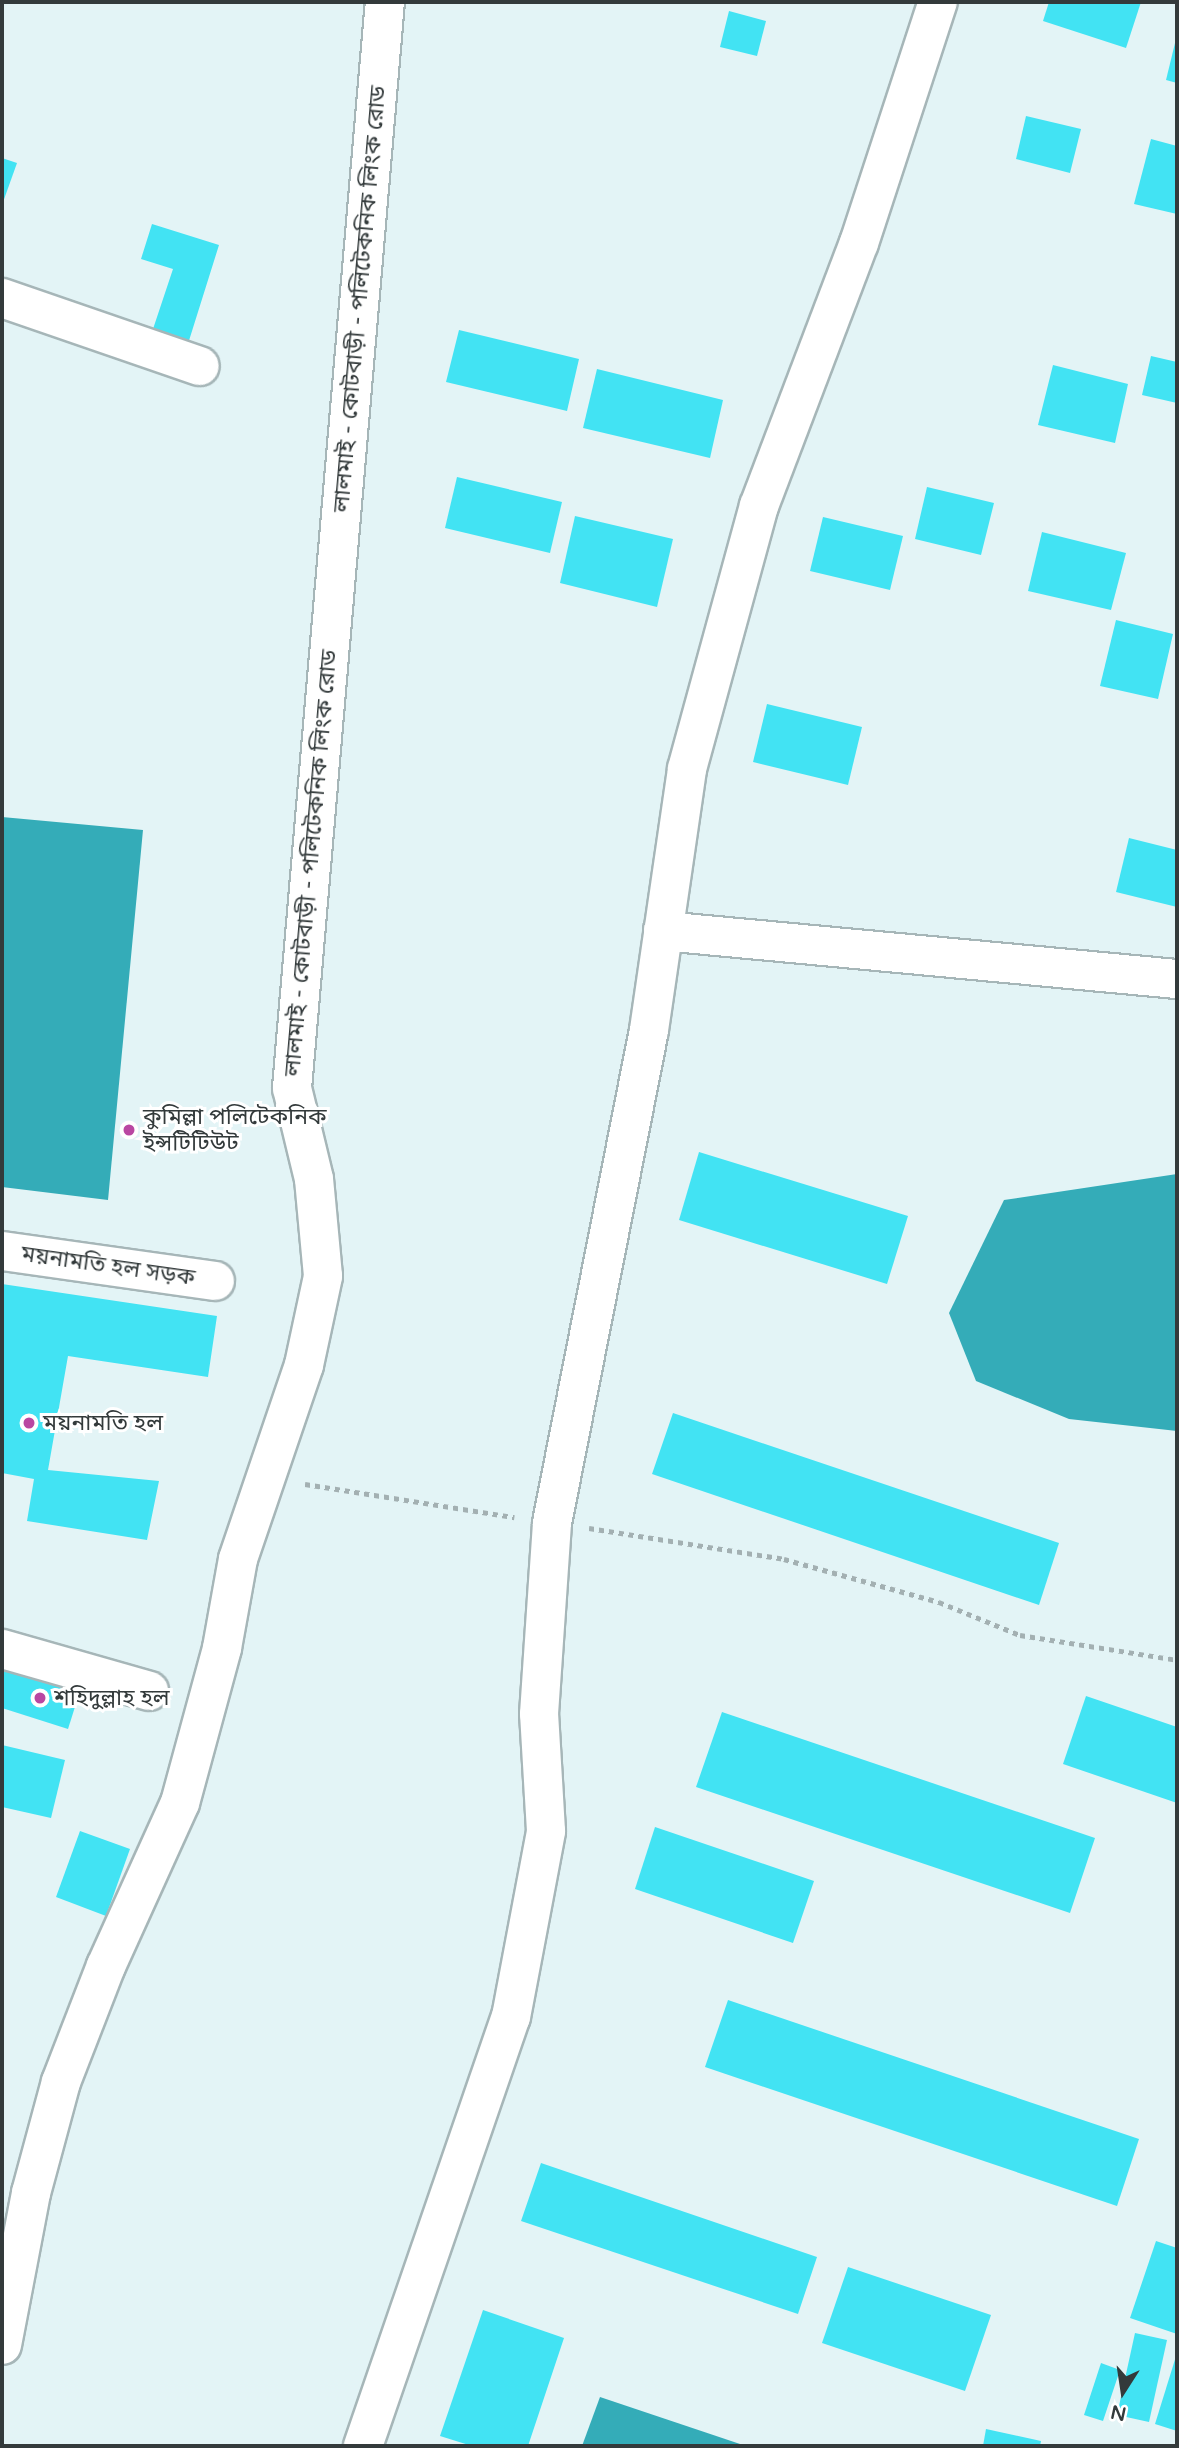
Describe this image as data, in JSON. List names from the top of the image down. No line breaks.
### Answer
{"streets":{"street":["লালমাই - কোটবাড়ী - পলিটেকনিক লিংক রোড","ময়নামতি হল সড়ক"]},"places":["কুমিল্লা পলিটেকনিক ইন্সটিটিউট","ময়নামতি হল","শহিদুল্লাহ হল"],"north":"bottom"}
